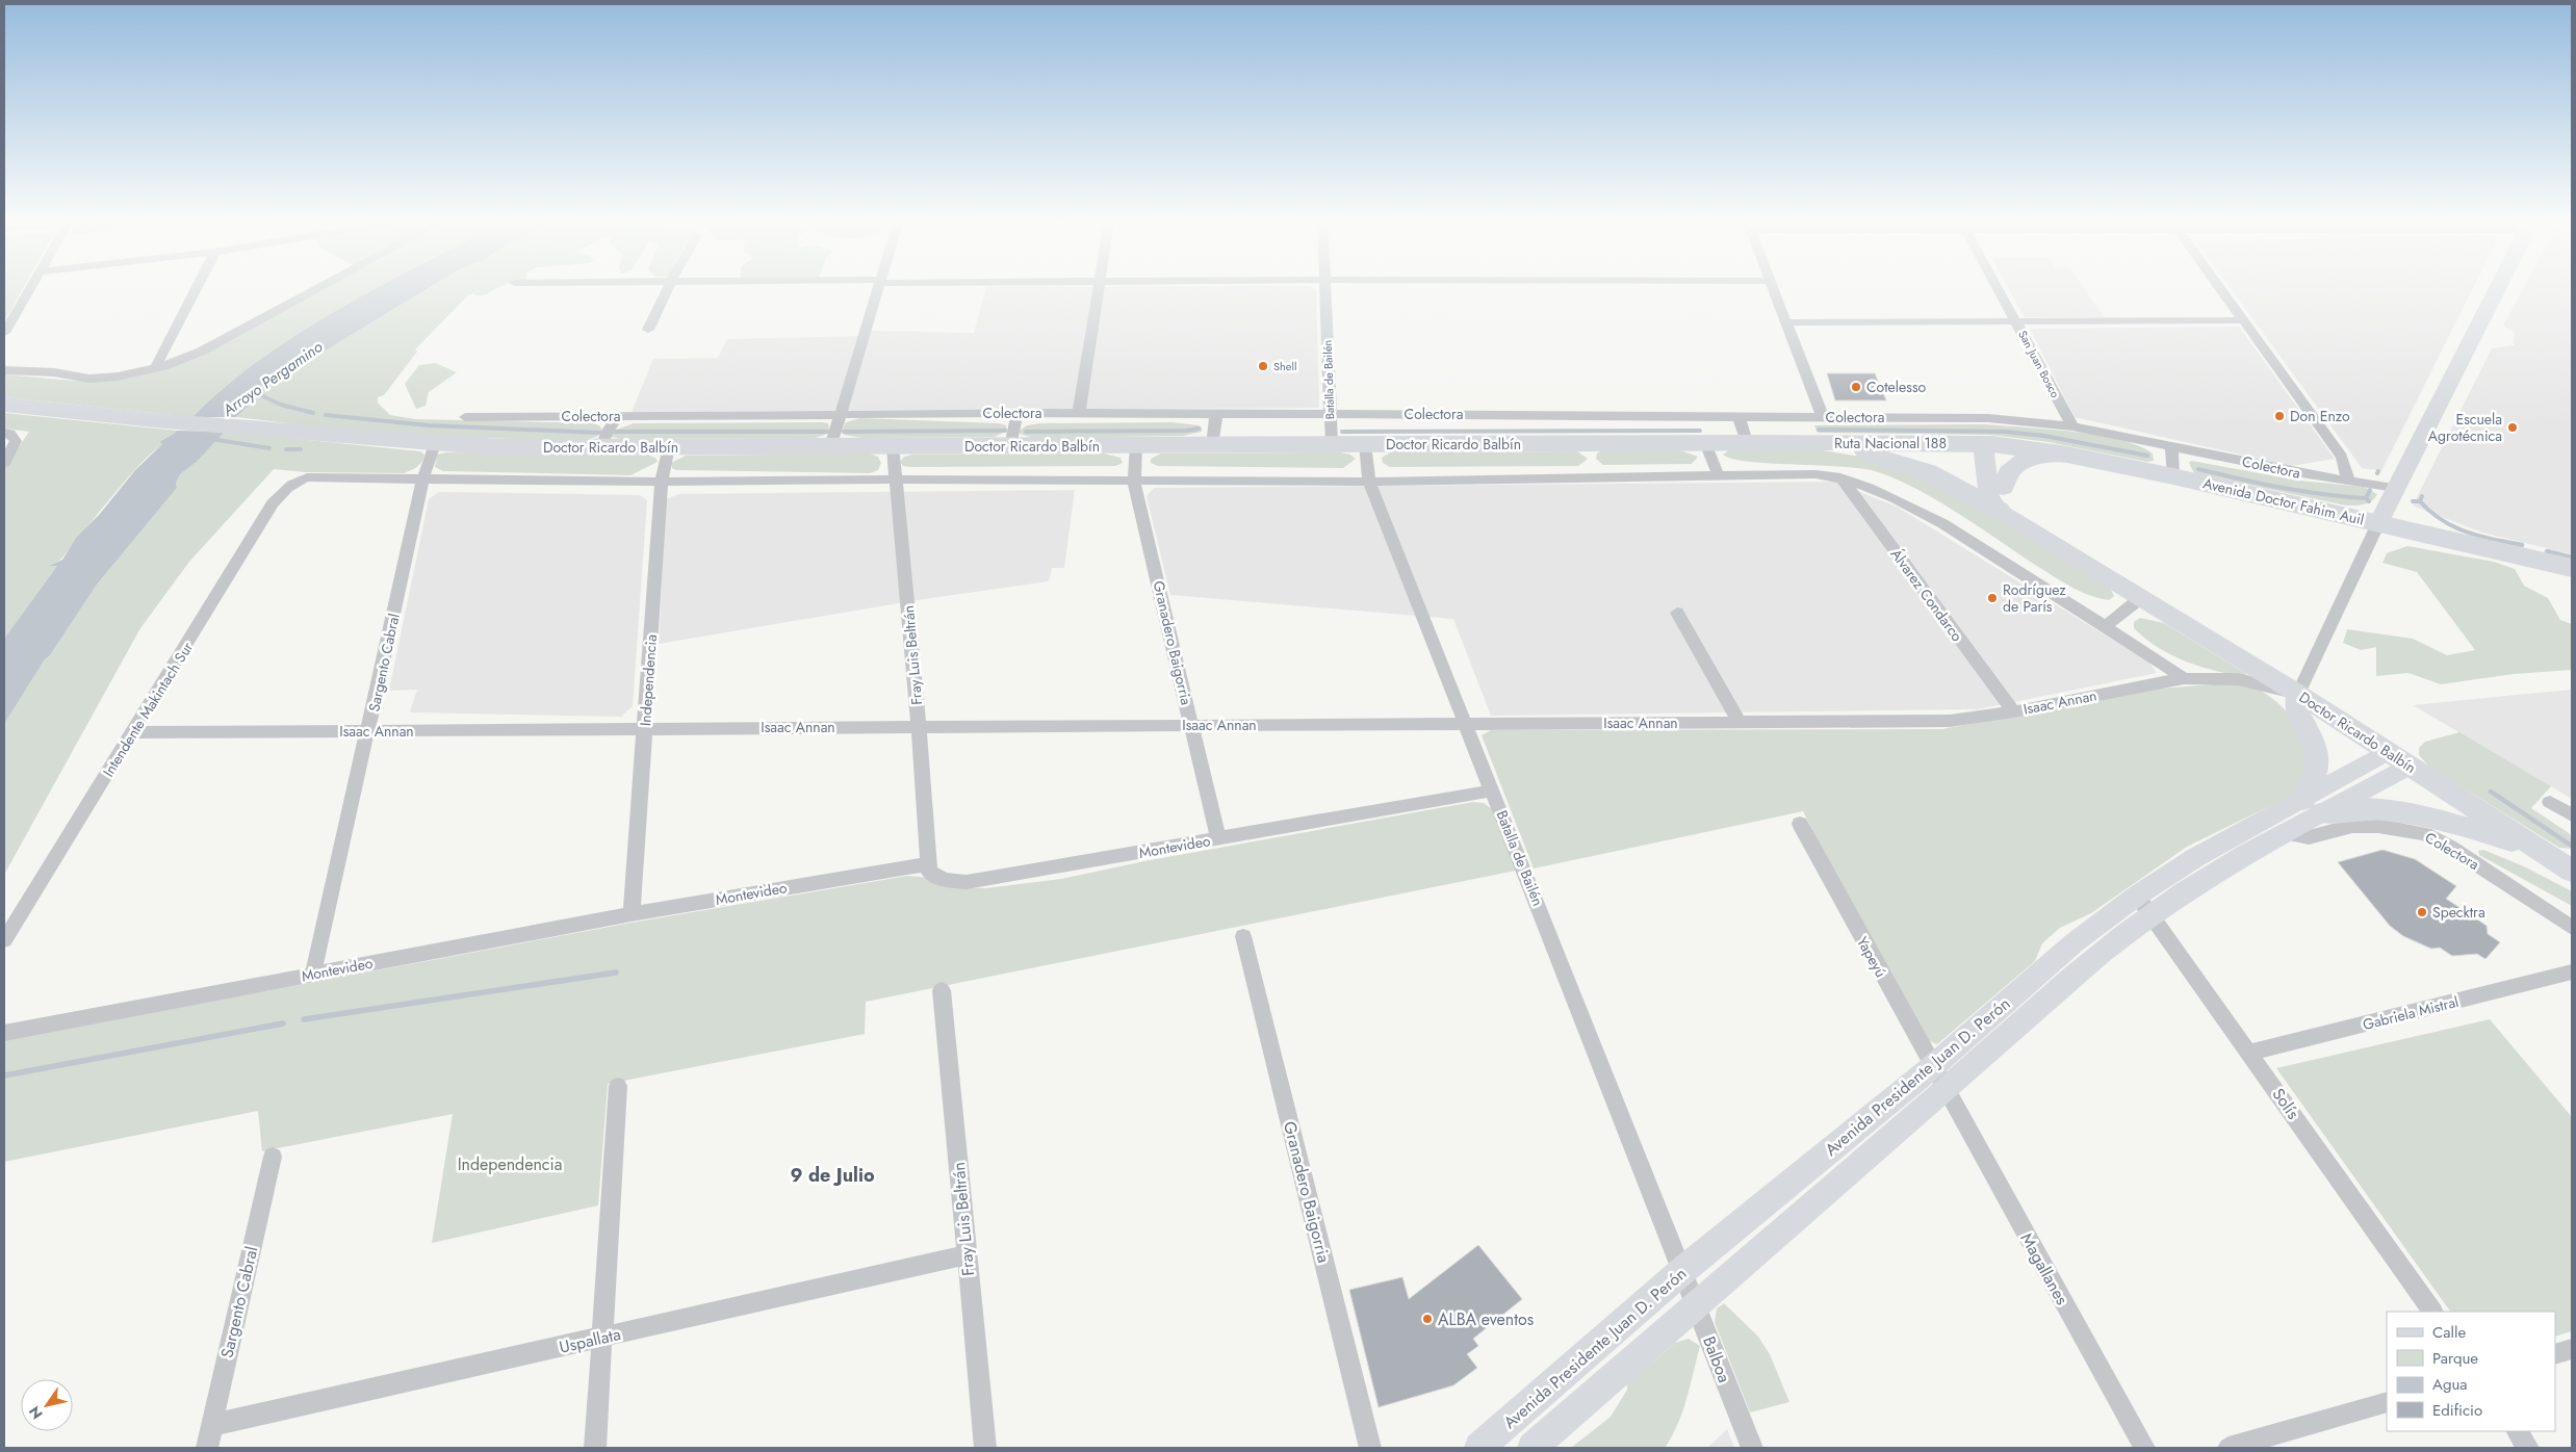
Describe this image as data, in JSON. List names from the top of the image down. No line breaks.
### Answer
{"streets":{"highway":["Ruta Nacional 188","Doctor Ricardo Balbín","Avenida Doctor Fahim Auil"],"main road":["Avenida Presidente Juan D. Perón"],"street":["San Juan Bosco","Batalla de Bailén","Colectora","Álvarez Condarco","Granadero Baigorria","Fray Luis Beltrán","Sargento Cabral","Independencia","Isaac Annan","Intendente Makintach Sur","Montevideo","Yapeyú","Gabriela Mistral","Solís","Magallanes","Uspallata","Balboa"]},"crossings":[["San Juan Bosco","Colectora"],["Batalla de Bailén","Colectora"],["Batalla de Bailén","Doctor Ricardo Balbín"],["Batalla de Bailén","Isaac Annan"],["Batalla de Bailén","Montevideo"],["Batalla de Bailén","Avenida Presidente Juan D. Perón"],["Batalla de Bailén","Balboa"],["Colectora","Avenida Presidente Juan D. Perón"],["Ruta Nacional 188","Doctor Ricardo Balbín"],["Ruta Nacional 188","Avenida Doctor Fahim Auil"],["Doctor Ricardo Balbín","Avenida Doctor Fahim Auil"],["Doctor Ricardo Balbín","Granadero Baigorria"],["Doctor Ricardo Balbín","Fray Luis Beltrán"],["Doctor Ricardo Balbín","Sargento Cabral"],["Doctor Ricardo Balbín","Independencia"],["Doctor Ricardo Balbín","Isaac Annan"],["Doctor Ricardo Balbín","Avenida Presidente Juan D. Perón"],["Álvarez Condarco","Isaac Annan"],["Granadero Baigorria","Isaac Annan"],["Granadero Baigorria","Montevideo"],["Fray Luis Beltrán","Isaac Annan"],["Fray Luis Beltrán","Montevideo"],["Fray Luis Beltrán","Uspallata"],["Sargento Cabral","Isaac Annan"],["Sargento Cabral","Intendente Makintach Sur"],["Sargento Cabral","Montevideo"],["Sargento Cabral","Uspallata"],["Independencia","Isaac Annan"],["Independencia","Montevideo"],["Isaac Annan","Intendente Makintach Sur"],["Yapeyú","Avenida Presidente Juan D. Perón"],["Yapeyú","Magallanes"],["Gabriela Mistral","Solís"],["Avenida Presidente Juan D. Perón","Solís"],["Avenida Presidente Juan D. Perón","Magallanes"],["Avenida Presidente Juan D. Perón","Balboa"]],"districts":["9 de Julio"],"water":["Arroyo Pergamino"],"parks":["Independencia"],"places":["Shell","Cotelesso","Don Enzo","Escuela Agrotécnica","Rodríguez de París","Specktra","ALBA eventos"],"legend":["Calle","Parque","Agua","Edificio"],"north":"bottom left"}
